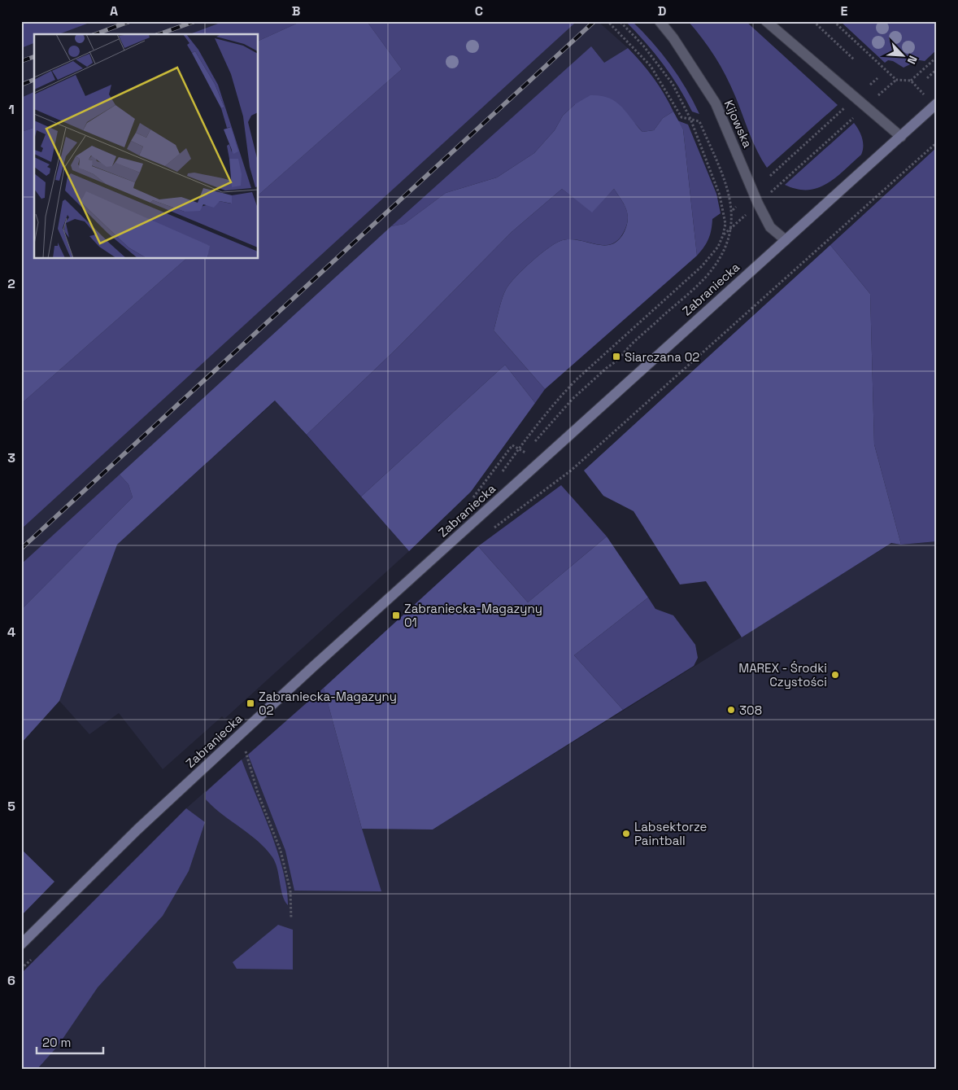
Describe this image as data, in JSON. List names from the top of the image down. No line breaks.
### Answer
{"streets":{"main road":["Zabraniecka"],"street":["Kijowska"]},"crossings":[["Kijowska","Zabraniecka"]],"places":{"transit":["Siarczana 02","Zabraniecka-Magazyny 01","Zabraniecka-Magazyny 02"],"other":["MAREX - Środki Czystości","308","Labsektorze Paintball"]},"scale_bar":"20 m","north":"bottom right","grid":{"columns":["A","B","C","D","E"],"rows":["1","2","3","4","5","6"]}}
